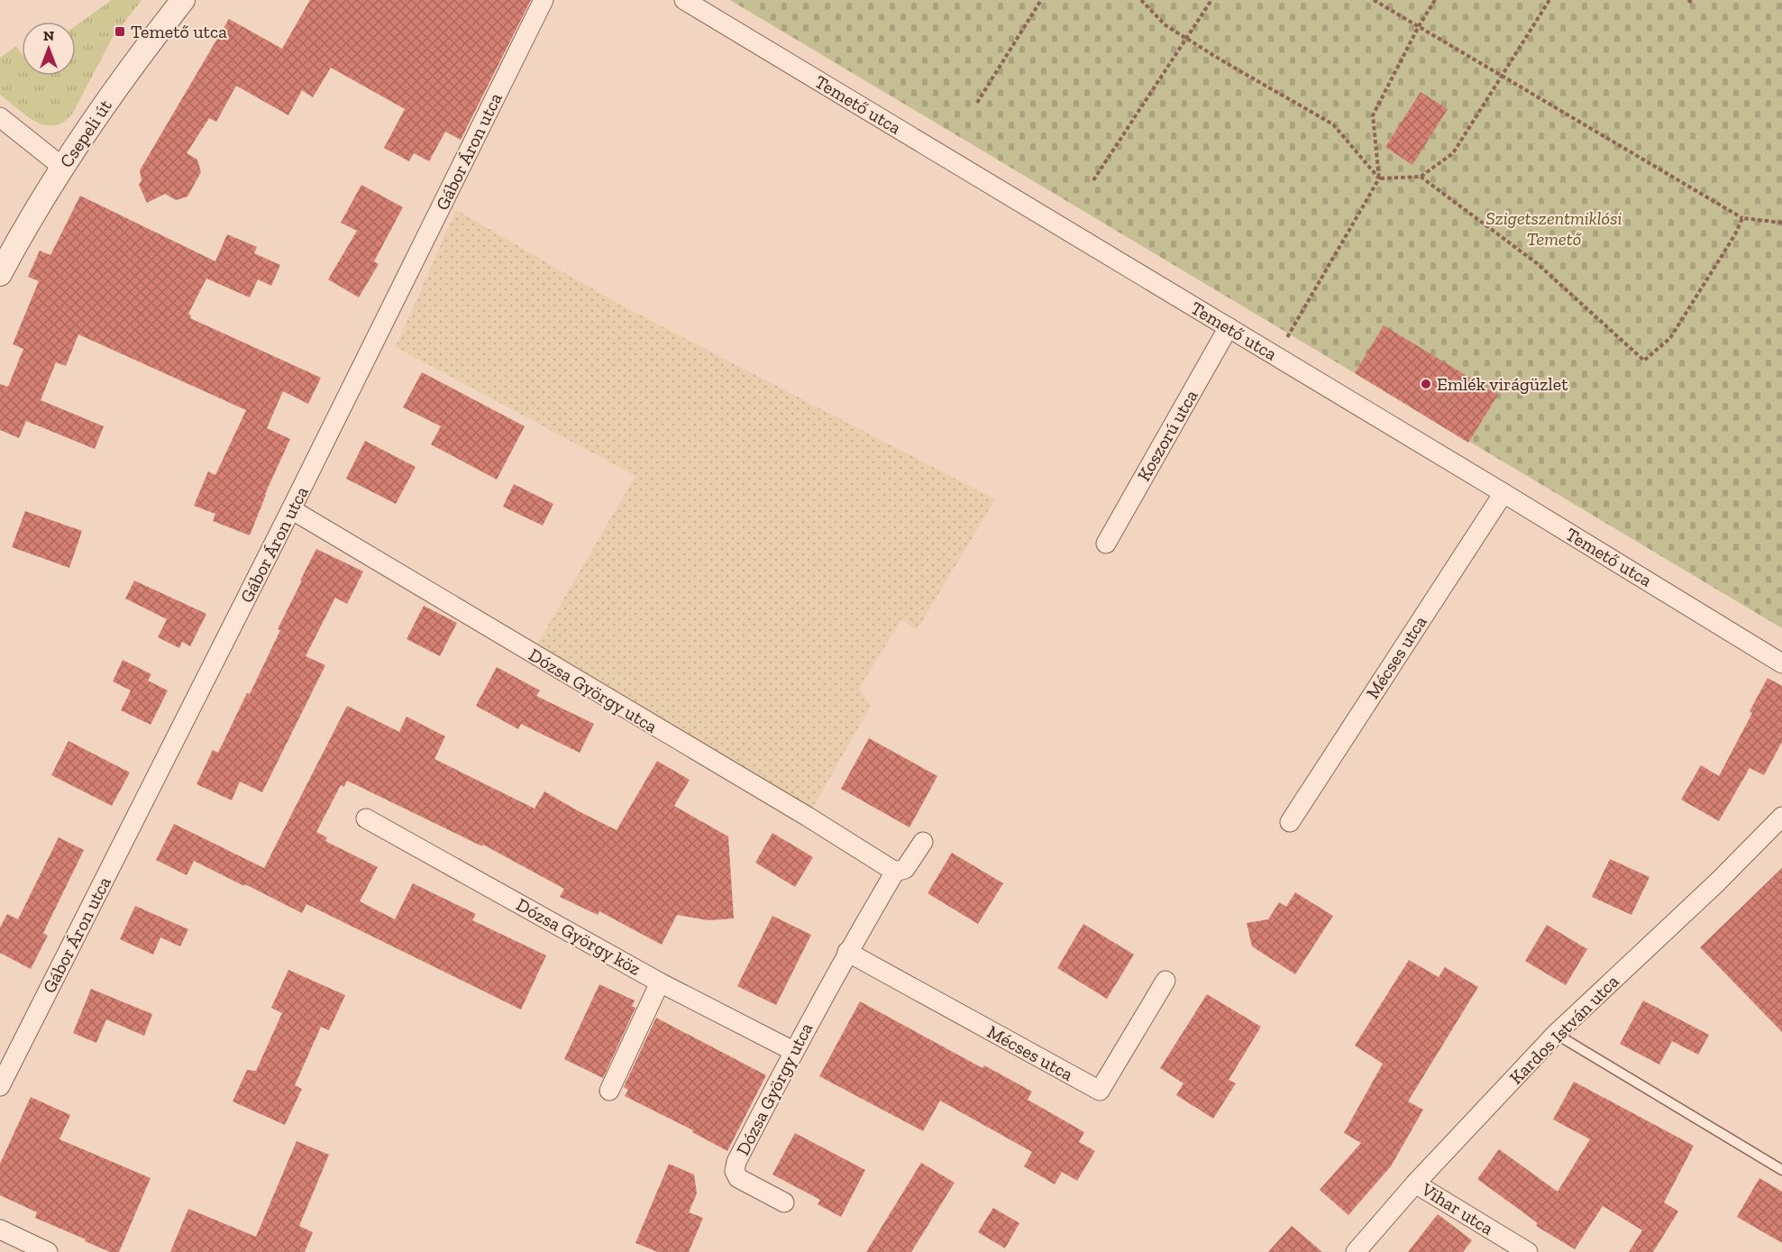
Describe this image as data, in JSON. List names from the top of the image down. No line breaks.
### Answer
{"streets":{"street":["Temető utca","Csepeli út","Gábor Áron utca","Koszorú utca","Mécses utca","Dózsa György utca","Dózsa György köz","Kardos István utca","Vihar utca"]},"crossings":[["Temető utca","Koszorú utca"],["Temető utca","Mécses utca"],["Gábor Áron utca","Dózsa György utca"],["Mécses utca","Dózsa György utca"],["Dózsa György utca","Dózsa György köz"],["Kardos István utca","Vihar utca"]],"parks":["Szigetszentmiklósi Temető"],"places":{"transit":["Temető utca"],"other":["Emlék virágüzlet"]},"north":"top"}
